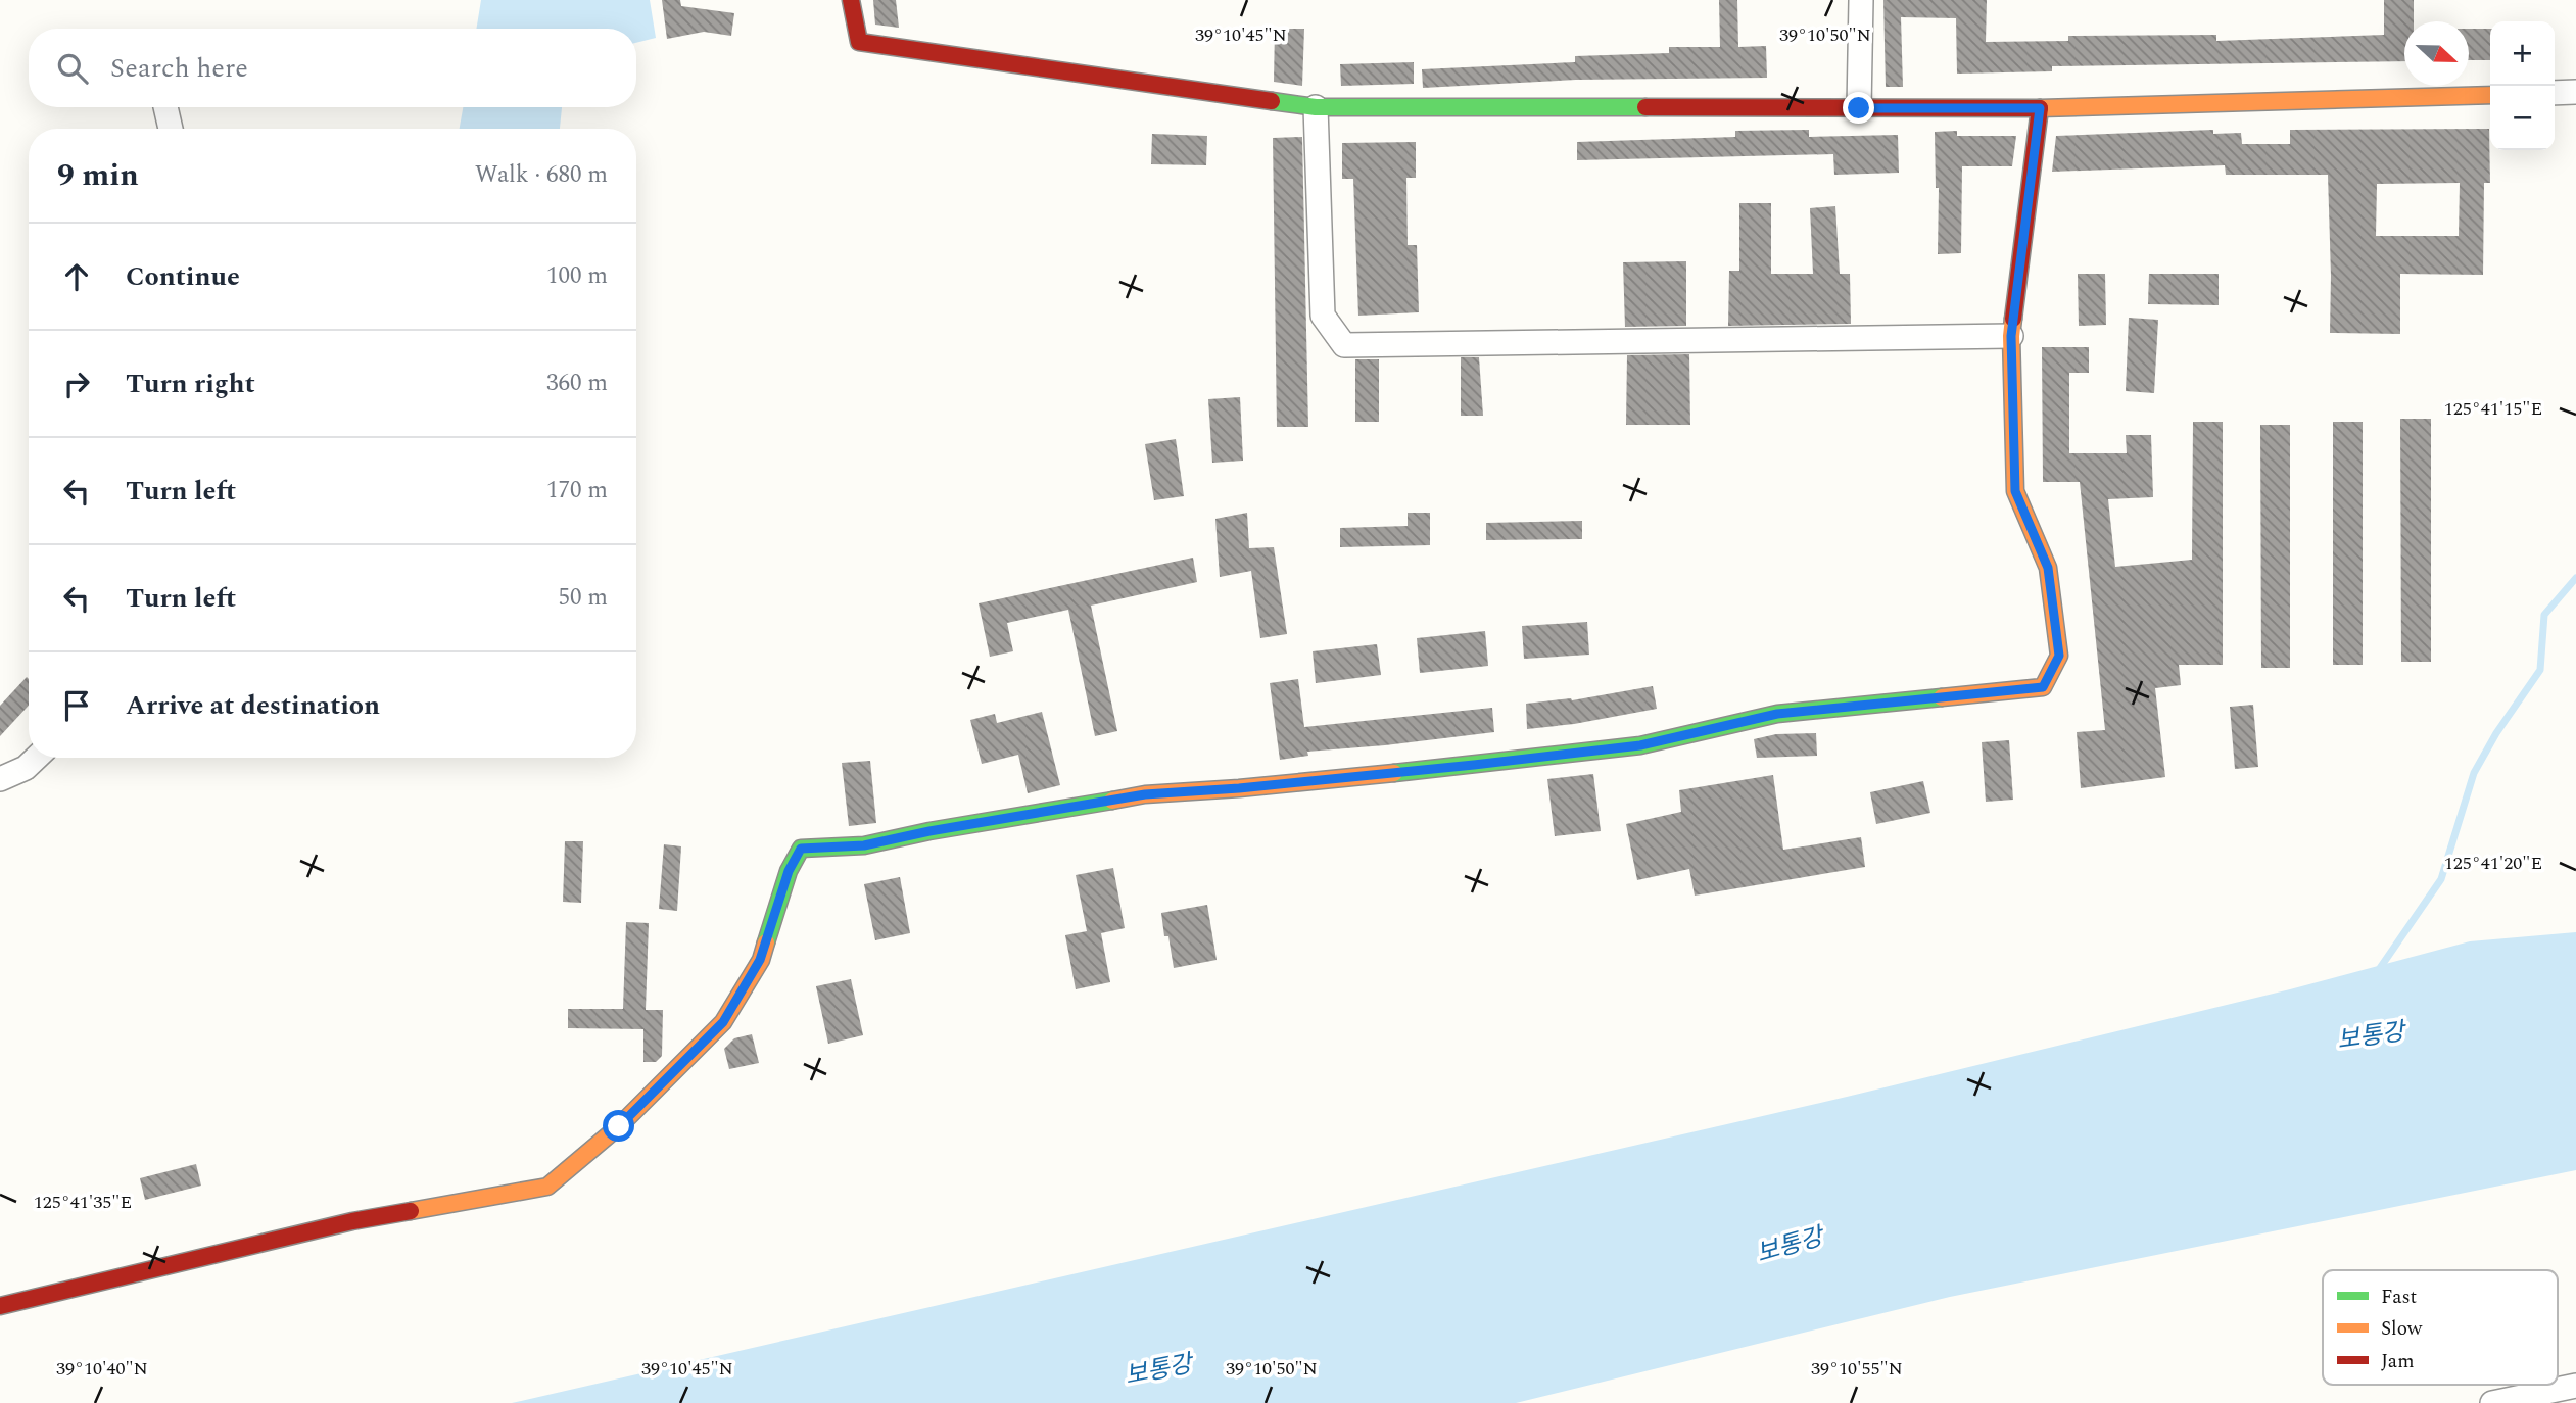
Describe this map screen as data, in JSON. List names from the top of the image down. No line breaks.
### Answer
{"water":["보통강"],"legend":["Fast","Slow","Jam"],"north":"right","page":{"map_buttons":["+","−"],"search":"Search here","heading":["9 min","Walk · 680 m"],"list":[["Continue","100 m"],["Turn right","360 m"],["Turn left","170 m"],["Turn left","50 m"],"Arrive at destination"]},"coordinates":["39°10'45\"N","39°10'50\"N","125°41'15\"E","125°41'20\"E","125°41'35\"E","39°10'40\"N","39°10'55\"N"]}
